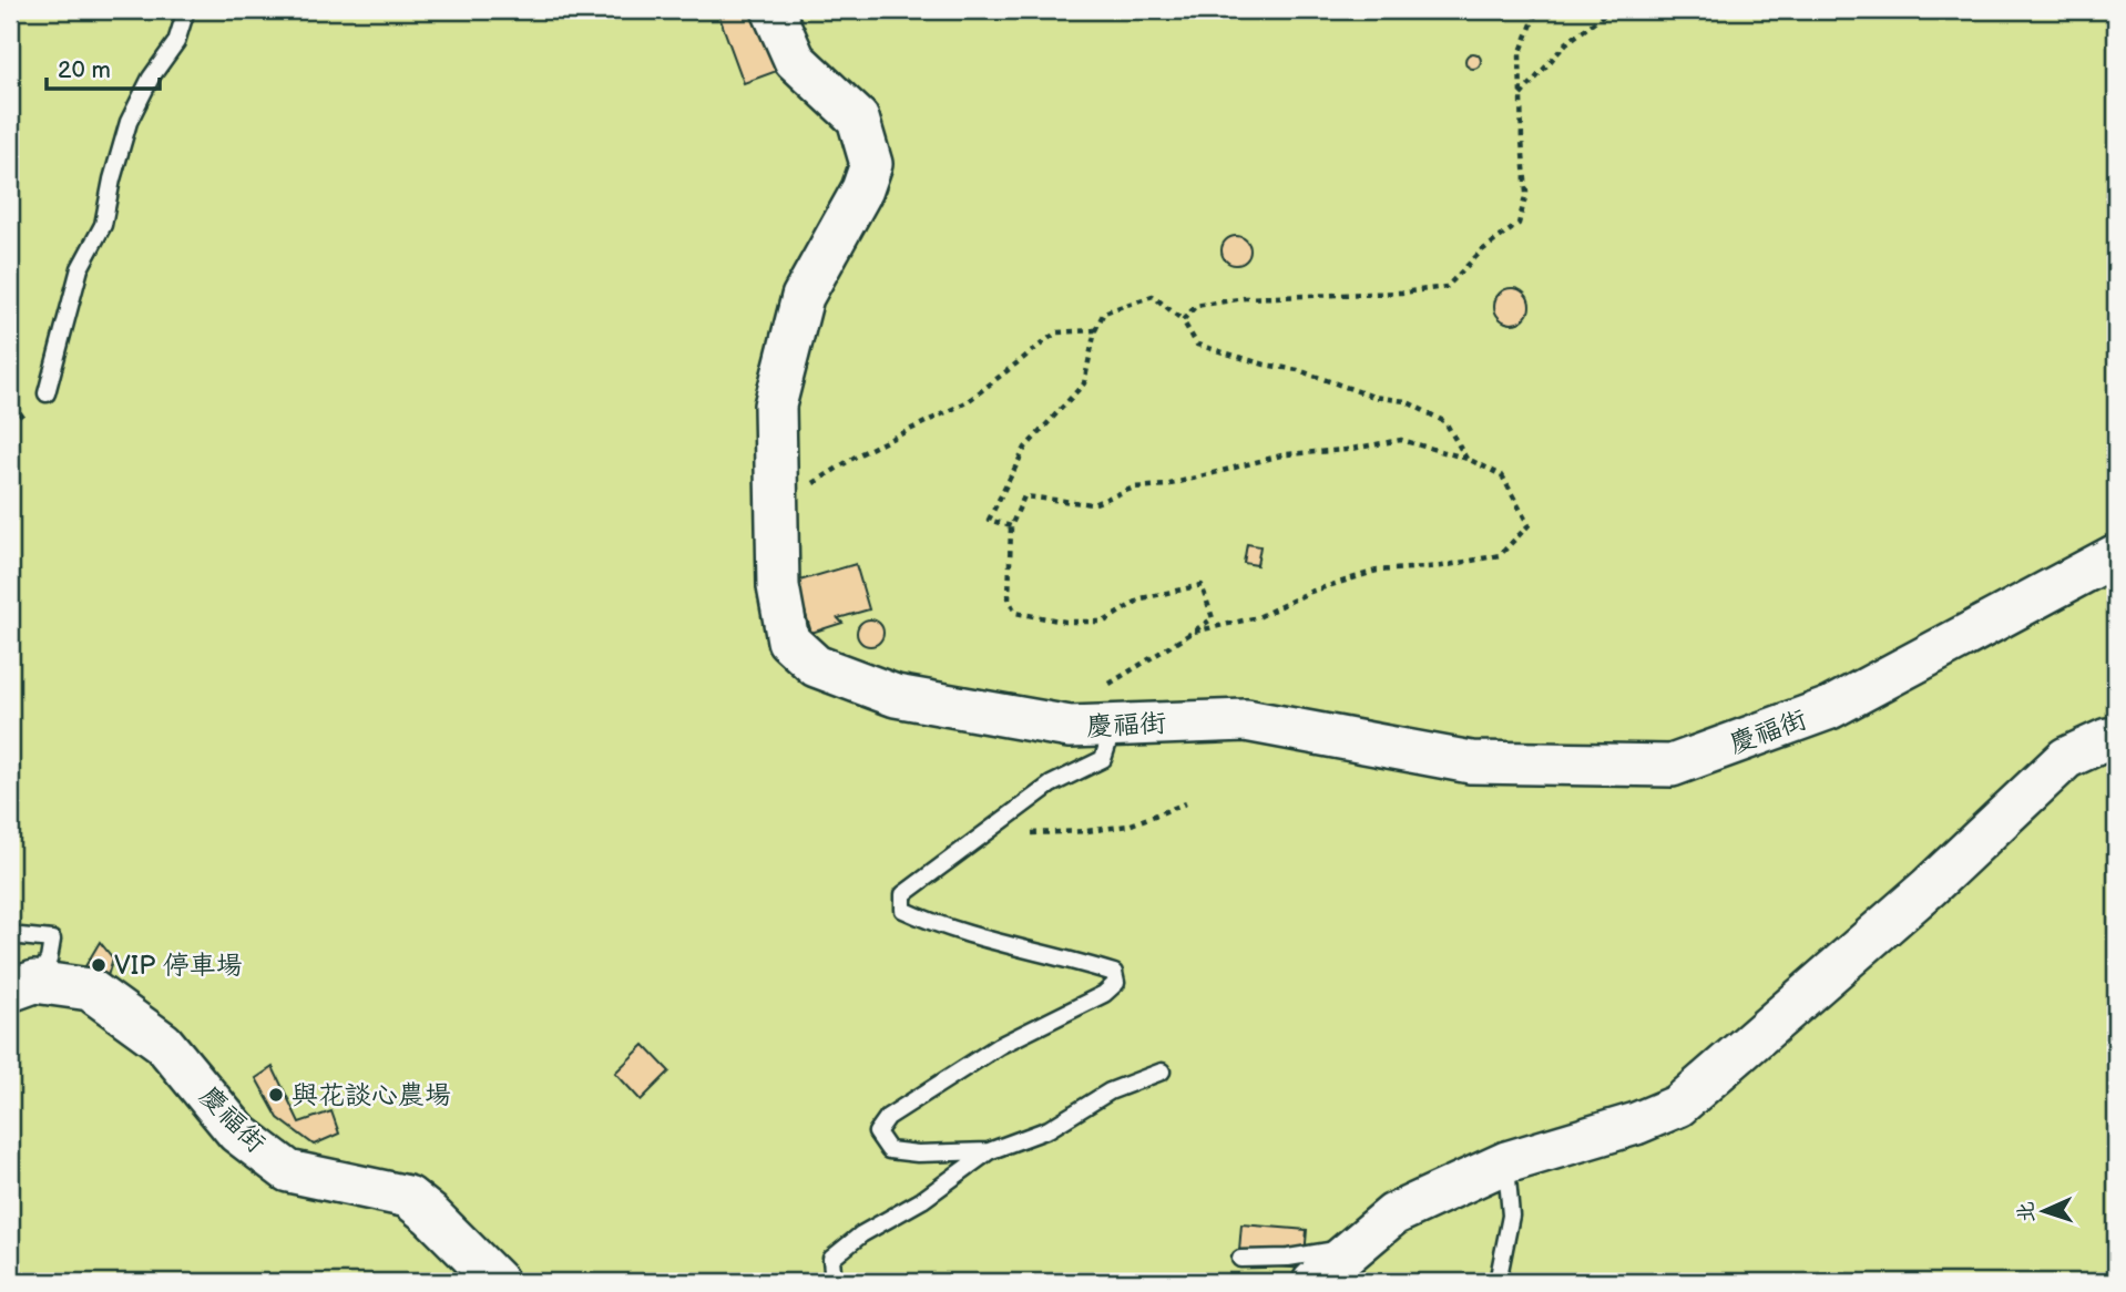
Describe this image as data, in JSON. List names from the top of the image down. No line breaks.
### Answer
{"streets":{"street":["慶福街"]},"places":["VIP 停車場","與花談心農場"],"scale_bar":"20 m","north":"left"}
